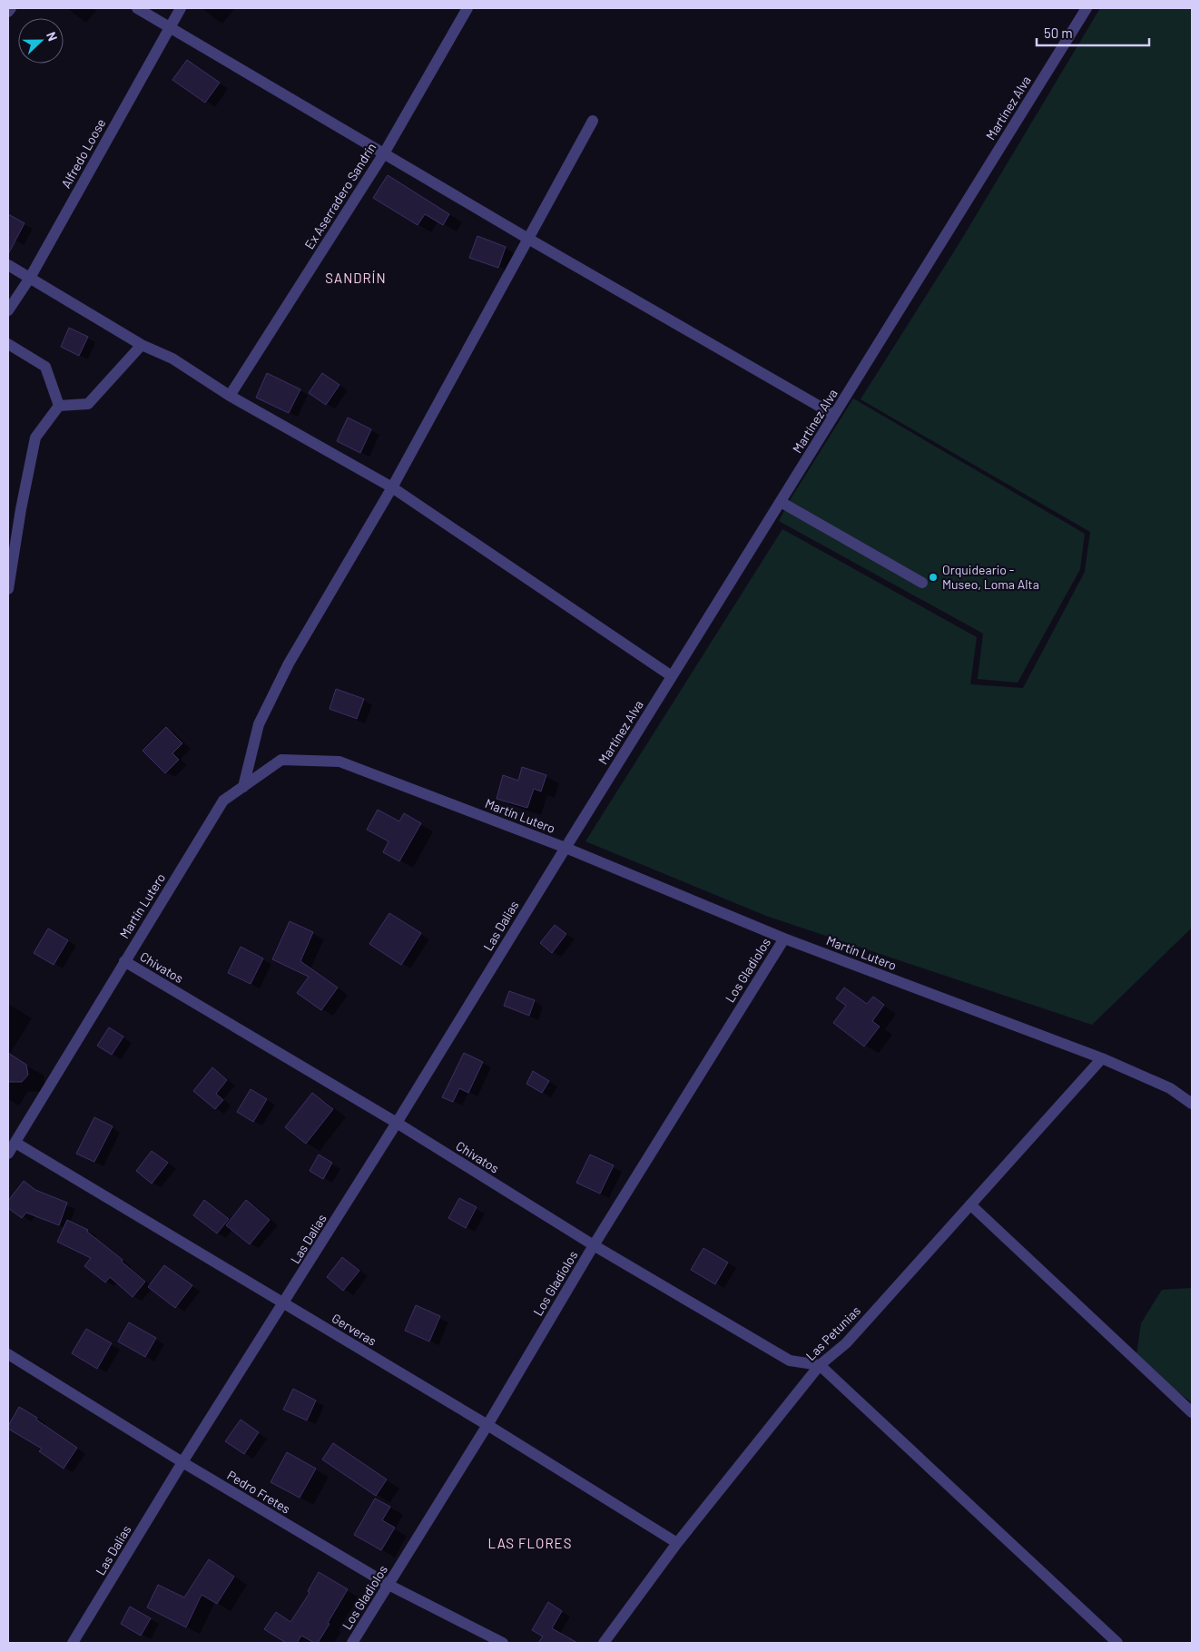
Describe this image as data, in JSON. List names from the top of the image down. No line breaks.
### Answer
{"streets":{"street":["Martínez Alva","Alfredo Loose","Ex Aserradero Sandrín","Martín Lutero","Las Dalias","Chivatos","Los Gladiolos","Gerveras","Las Petunias","Pedro Fretes"]},"crossings":[["Martínez Alva","Martín Lutero"],["Martínez Alva","Las Dalias"],["Martín Lutero","Las Dalias"],["Martín Lutero","Chivatos"],["Martín Lutero","Los Gladiolos"],["Martín Lutero","Gerveras"],["Martín Lutero","Las Petunias"],["Las Dalias","Chivatos"],["Las Dalias","Gerveras"],["Las Dalias","Pedro Fretes"],["Chivatos","Los Gladiolos"],["Chivatos","Las Petunias"],["Los Gladiolos","Gerveras"],["Los Gladiolos","Pedro Fretes"],["Gerveras","Las Petunias"]],"districts":["SANDRÍN","LAS FLORES"],"places":["Orquideario - Museo, Loma Alta"],"scale_bar":"50 m","north":"right"}
